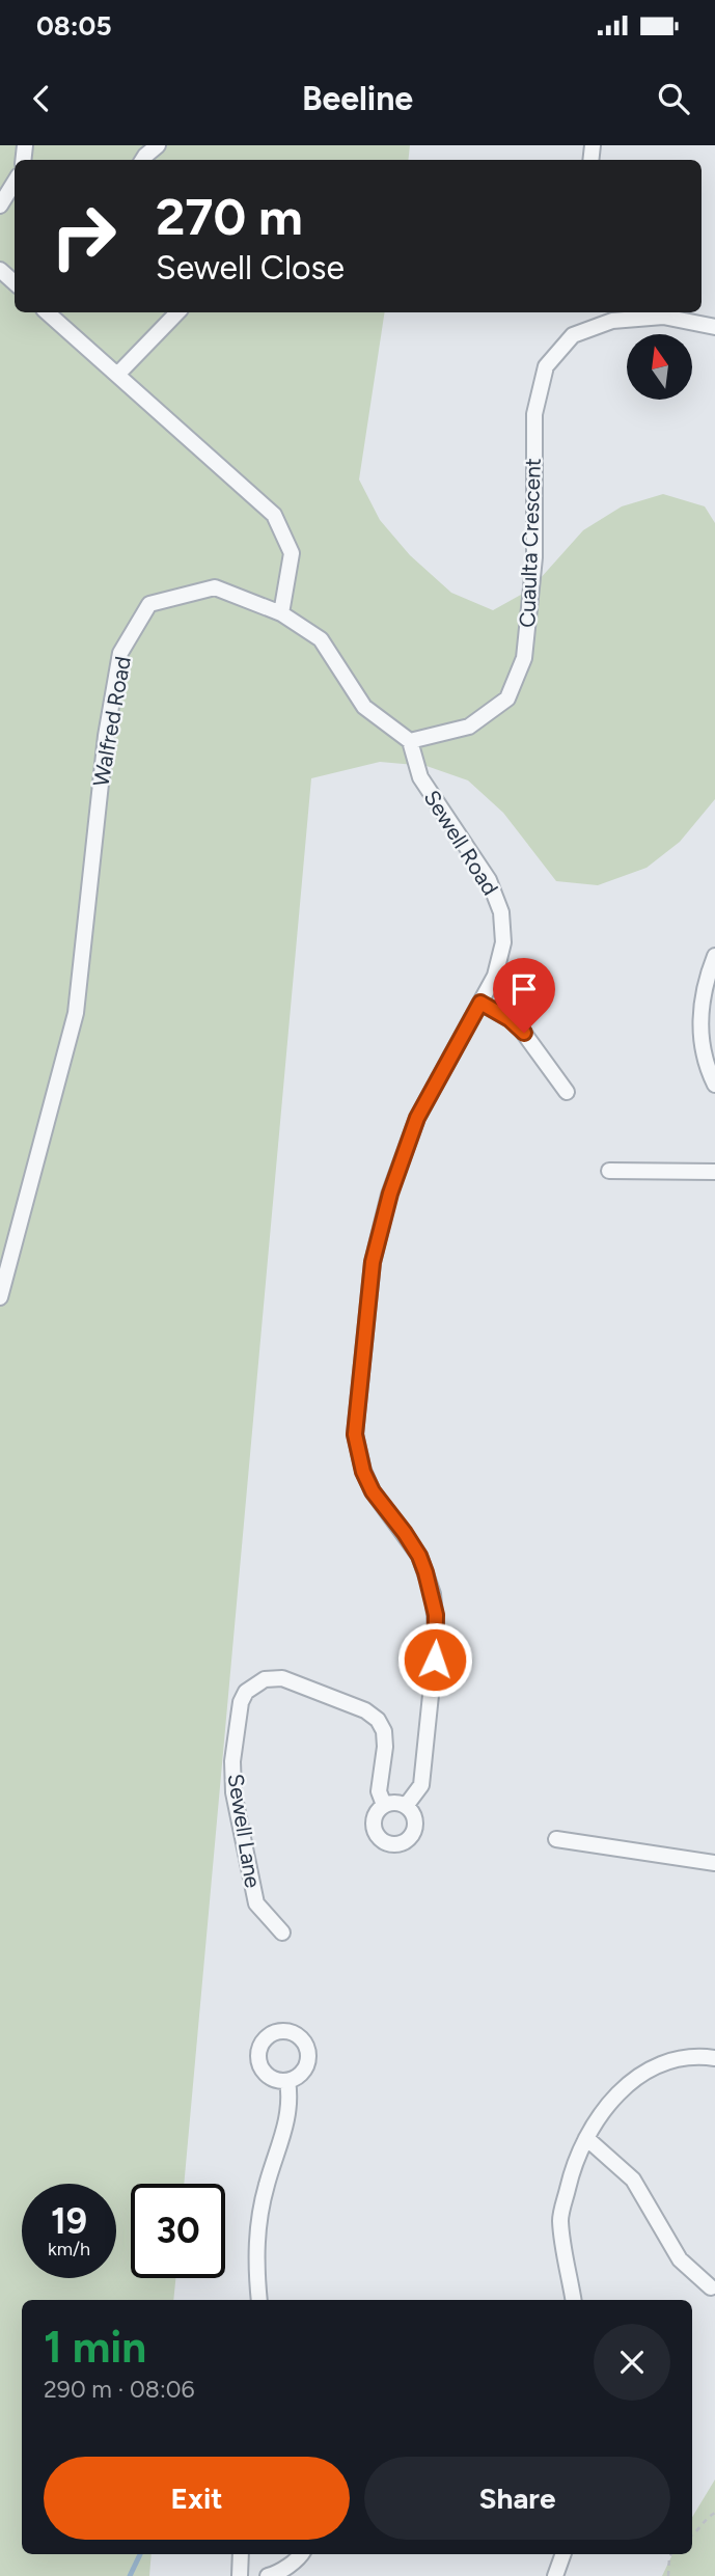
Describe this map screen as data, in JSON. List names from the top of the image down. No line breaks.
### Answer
{"streets":{"street":["Cuaulta Crescent","Walfred Road","Sewell Road","Sewell Lane"]},"crossings":[["Cuaulta Crescent","Sewell Road"],["Sewell Road","Sewell Lane"]],"north":"top","page":{"status":"08:05","header":"Beeline","turn":["270 m","Sewell Close"],"speed":"19 km/h","limit":"30","heading":["1 min","290 m · 08:06"],"buttons":["Exit","Share"]}}
